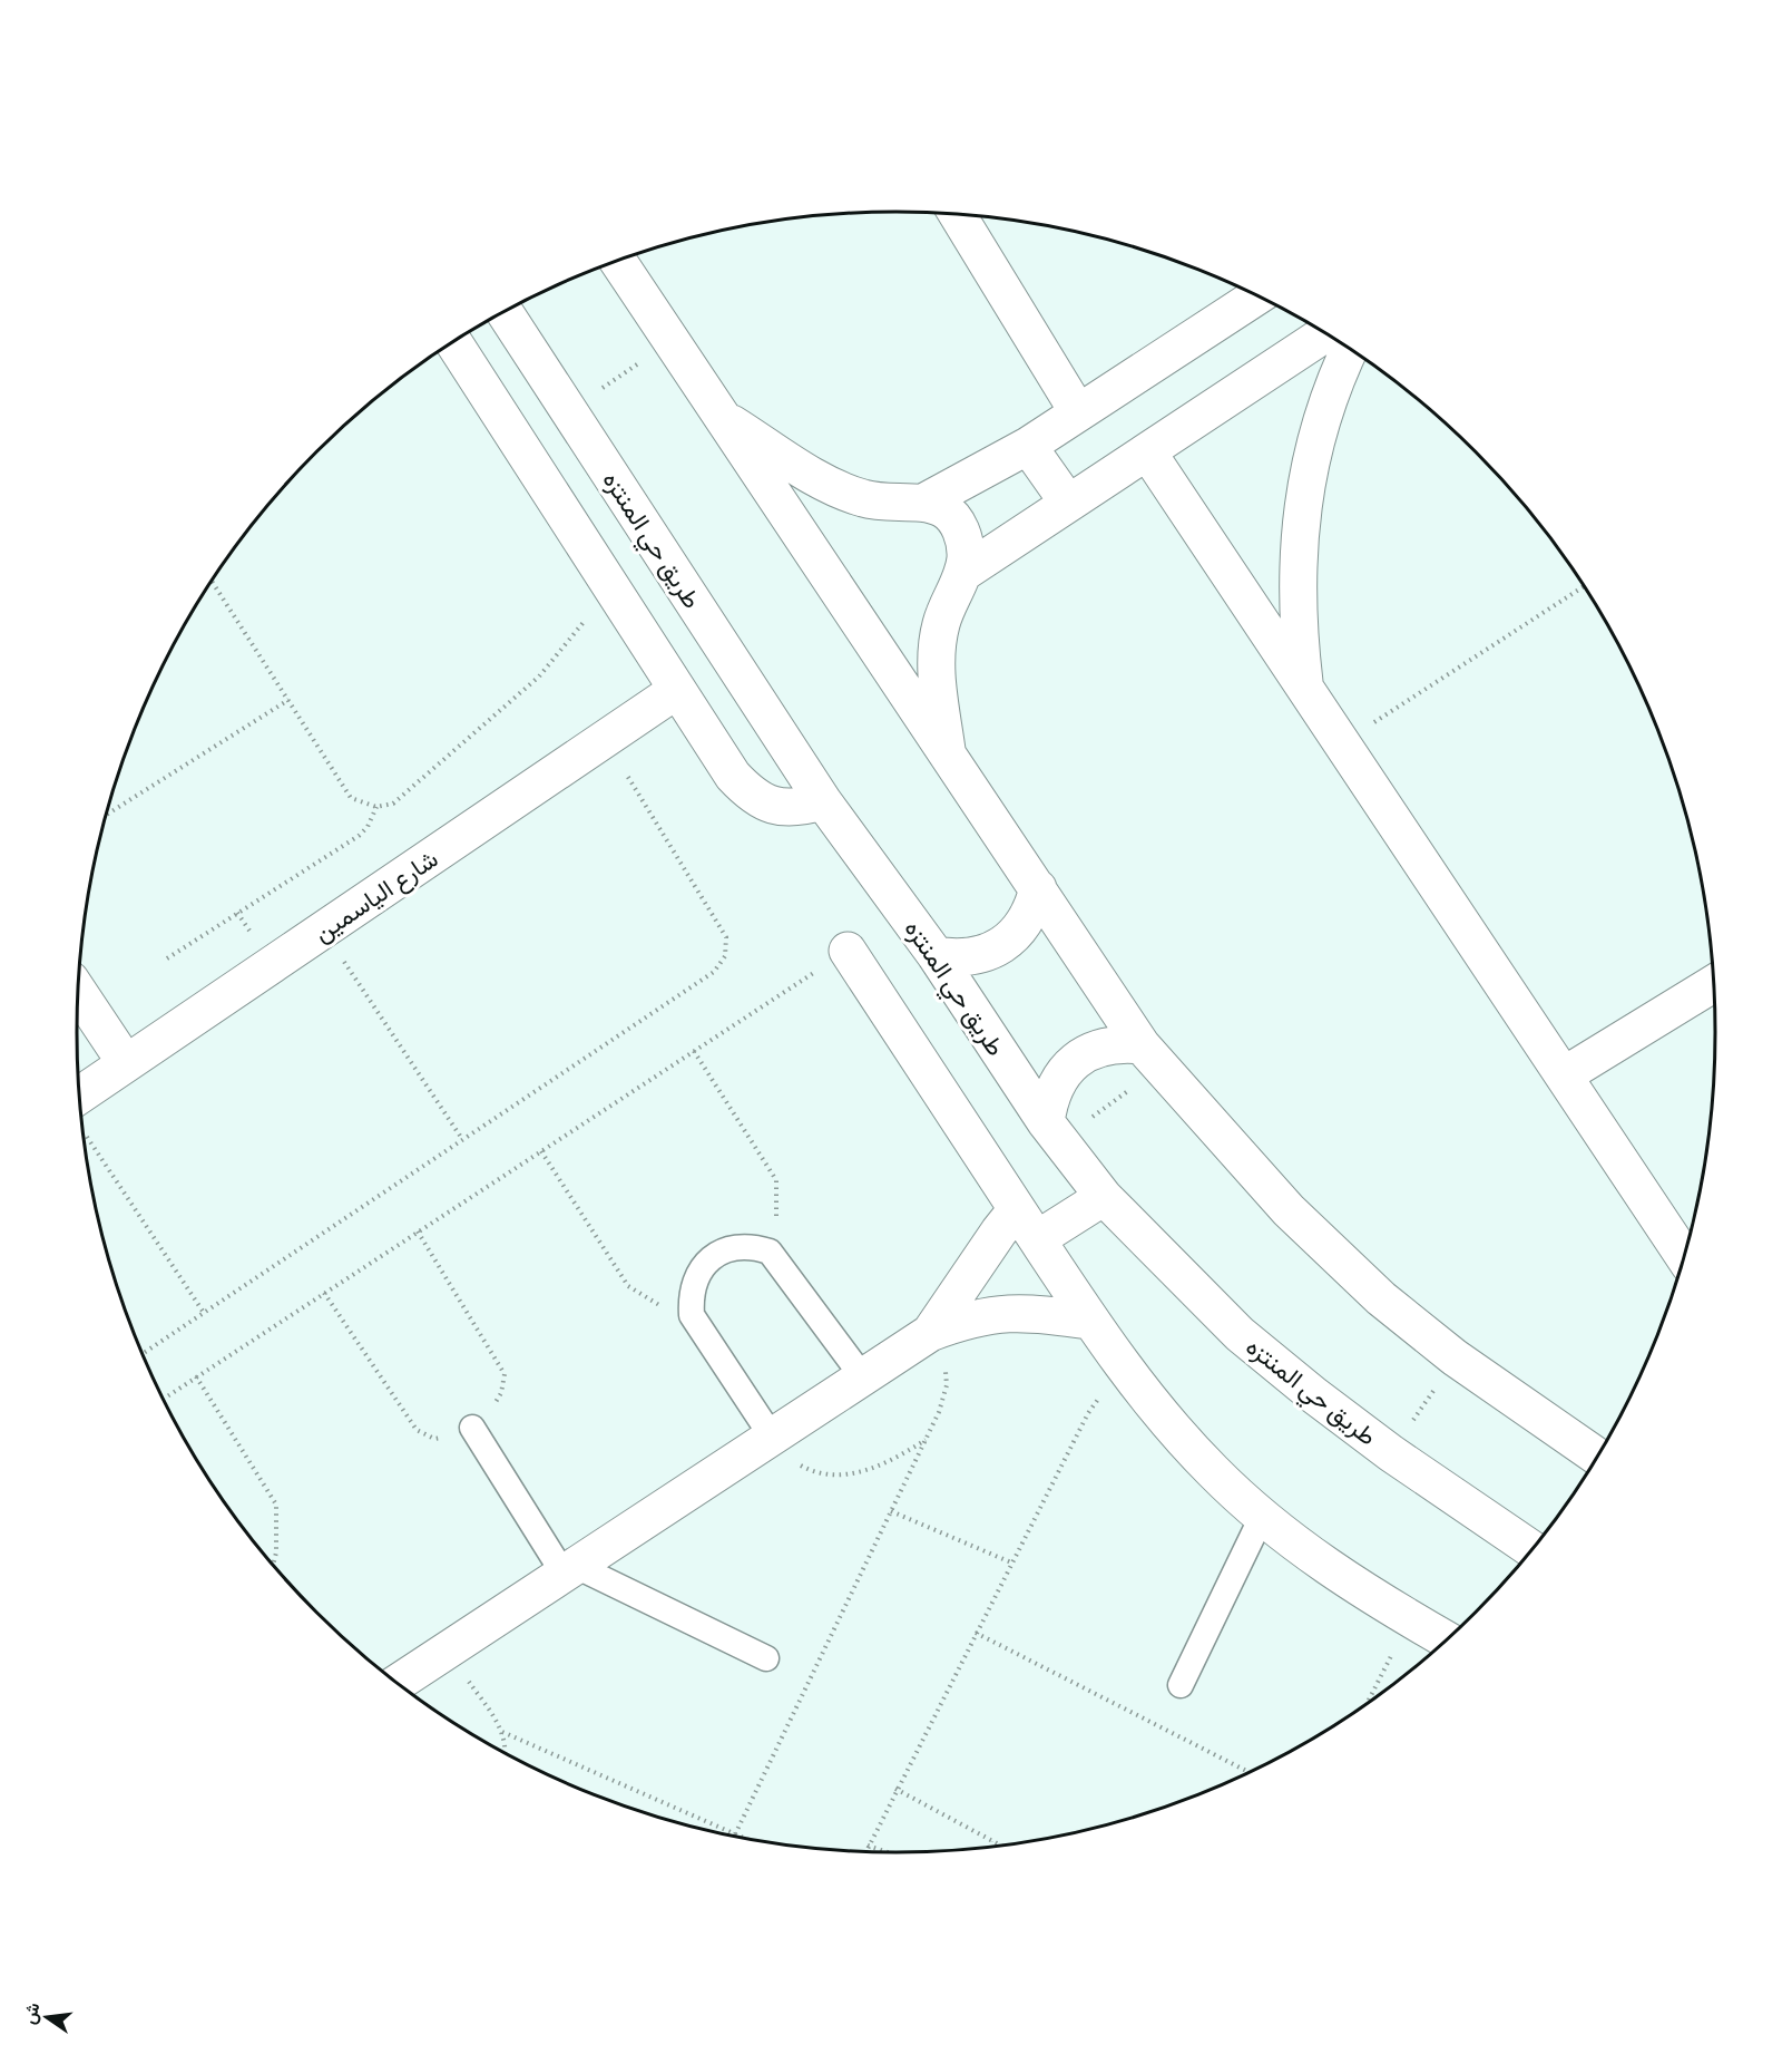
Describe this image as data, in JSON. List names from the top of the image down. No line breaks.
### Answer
{"streets":{"street":["طريق حي المنتزه","شارع الياسمين"]},"north":"left"}
